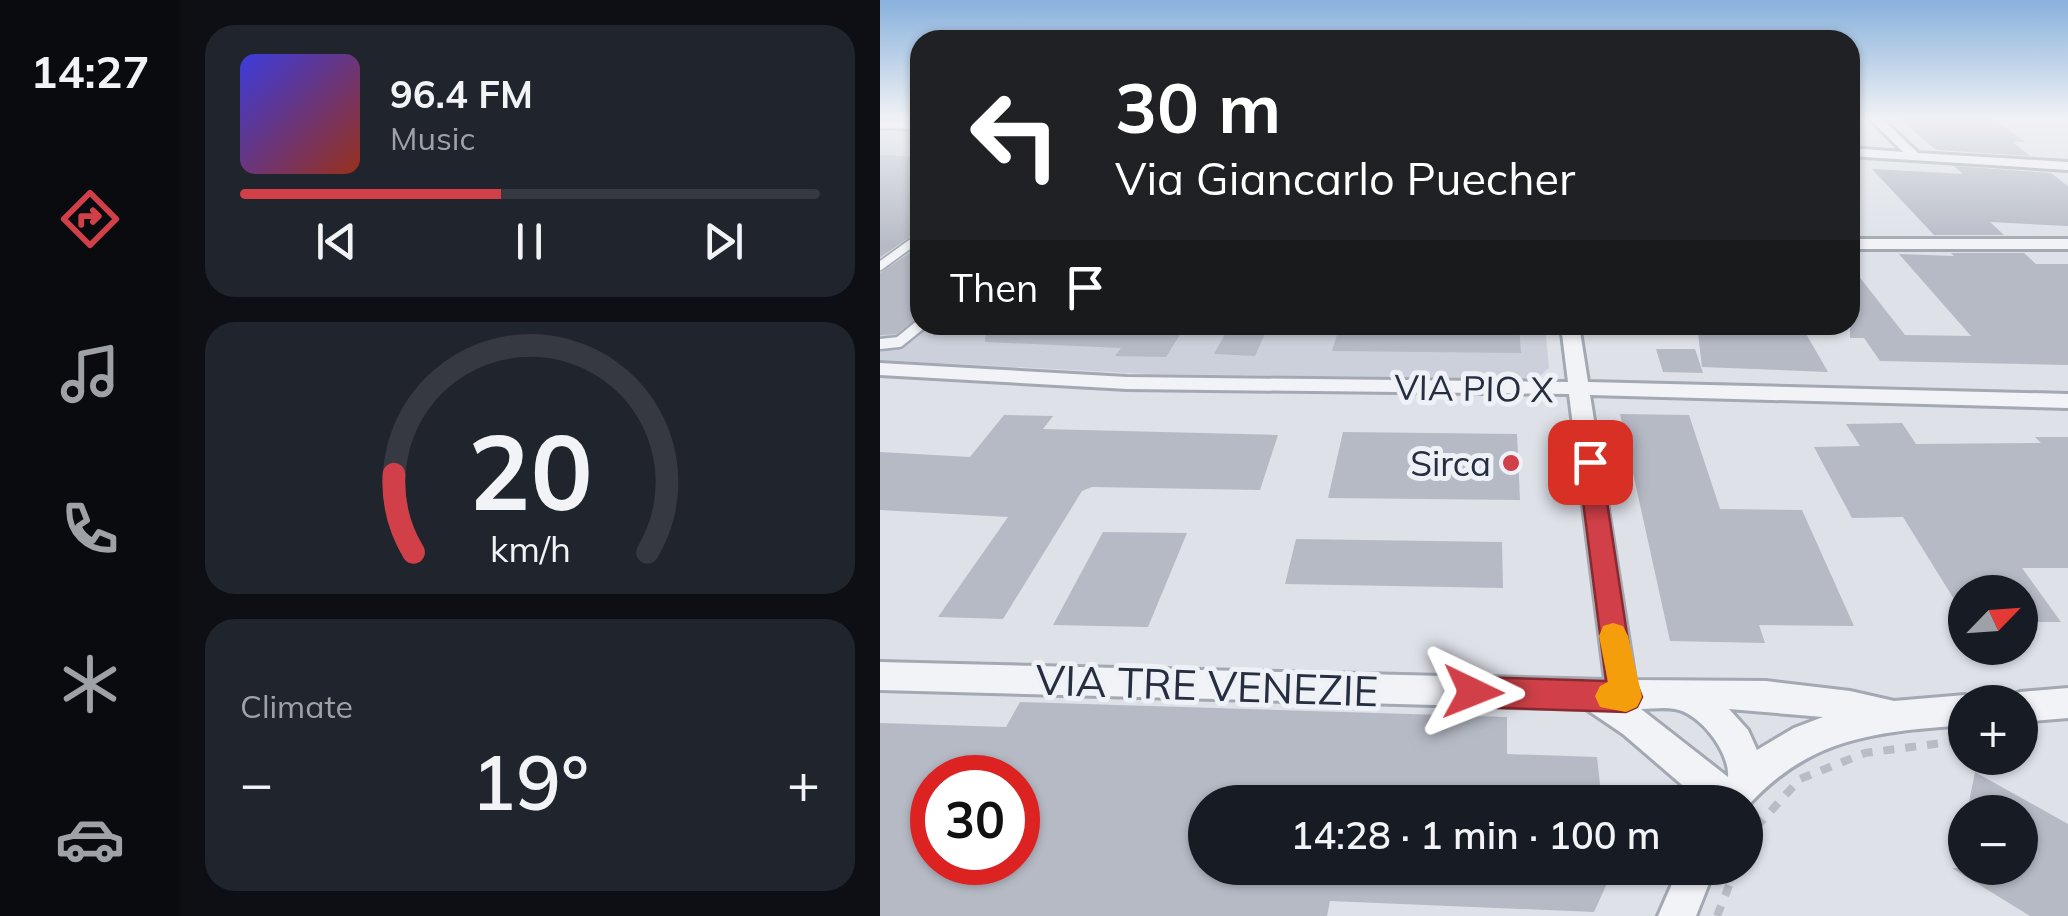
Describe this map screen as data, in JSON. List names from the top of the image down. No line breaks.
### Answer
{"streets":{"street":["VIA PIO X","VIA TRE VENEZIE"]},"places":["Sirca"],"north":"top right","page":{"tabs":"14:27","turn":["30 m","Via Giancarlo Puecher"],"song":["96.4 FM","Music"],"then":"Then","map_buttons":["+","−"],"tile":"Climate","heat":["−","19°","+"],"limit":"30","trip":"14:28 · 1 min · 100 m","gauge":["20","km/h"]}}
